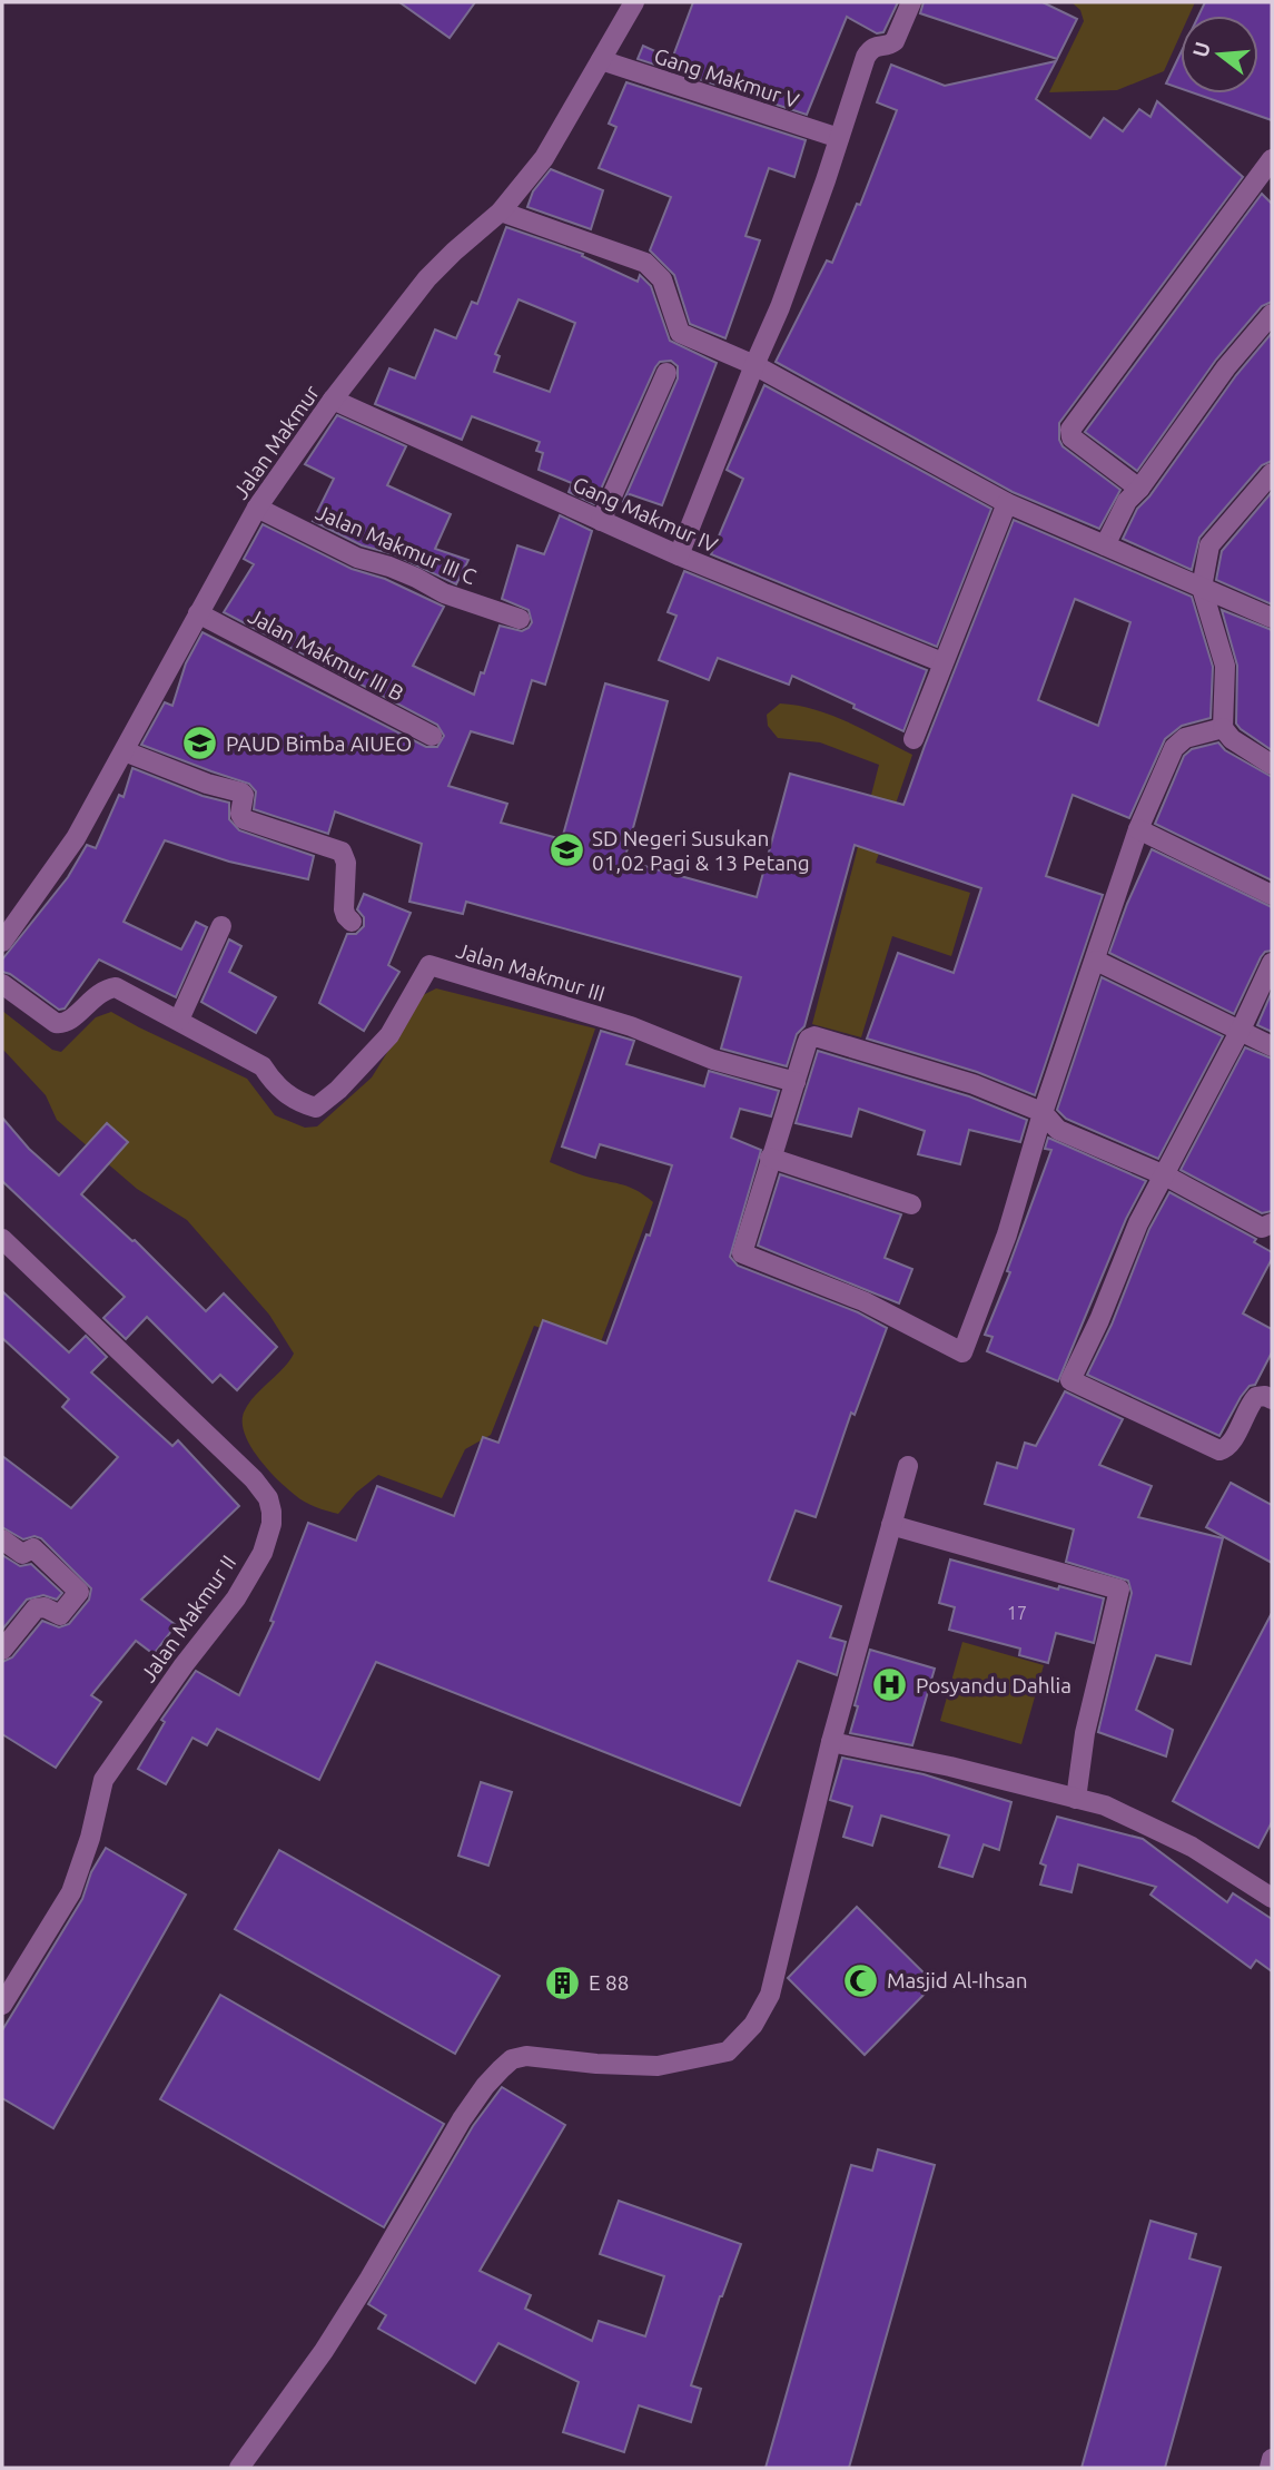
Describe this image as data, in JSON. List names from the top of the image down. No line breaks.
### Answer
{"streets":{"street":["Gang Makmur V","Jalan Makmur","Gang Makmur IV","Jalan Makmur III C","Jalan Makmur III B","Jalan Makmur III","Jalan Makmur II"]},"crossings":[["Gang Makmur V","Jalan Makmur"],["Jalan Makmur","Gang Makmur IV"],["Jalan Makmur","Jalan Makmur III C"],["Jalan Makmur","Jalan Makmur III B"]],"places":{"school or university":["PAUD Bimba AIUEO","SD Negeri Susukan 01,02 Pagi & 13 Petang"],"hospital":["Posyandu Dahlia"],"mosque":["Masjid Al-Ihsan"],"building":["E 88"]},"house_numbers":["17"],"north":"left"}
